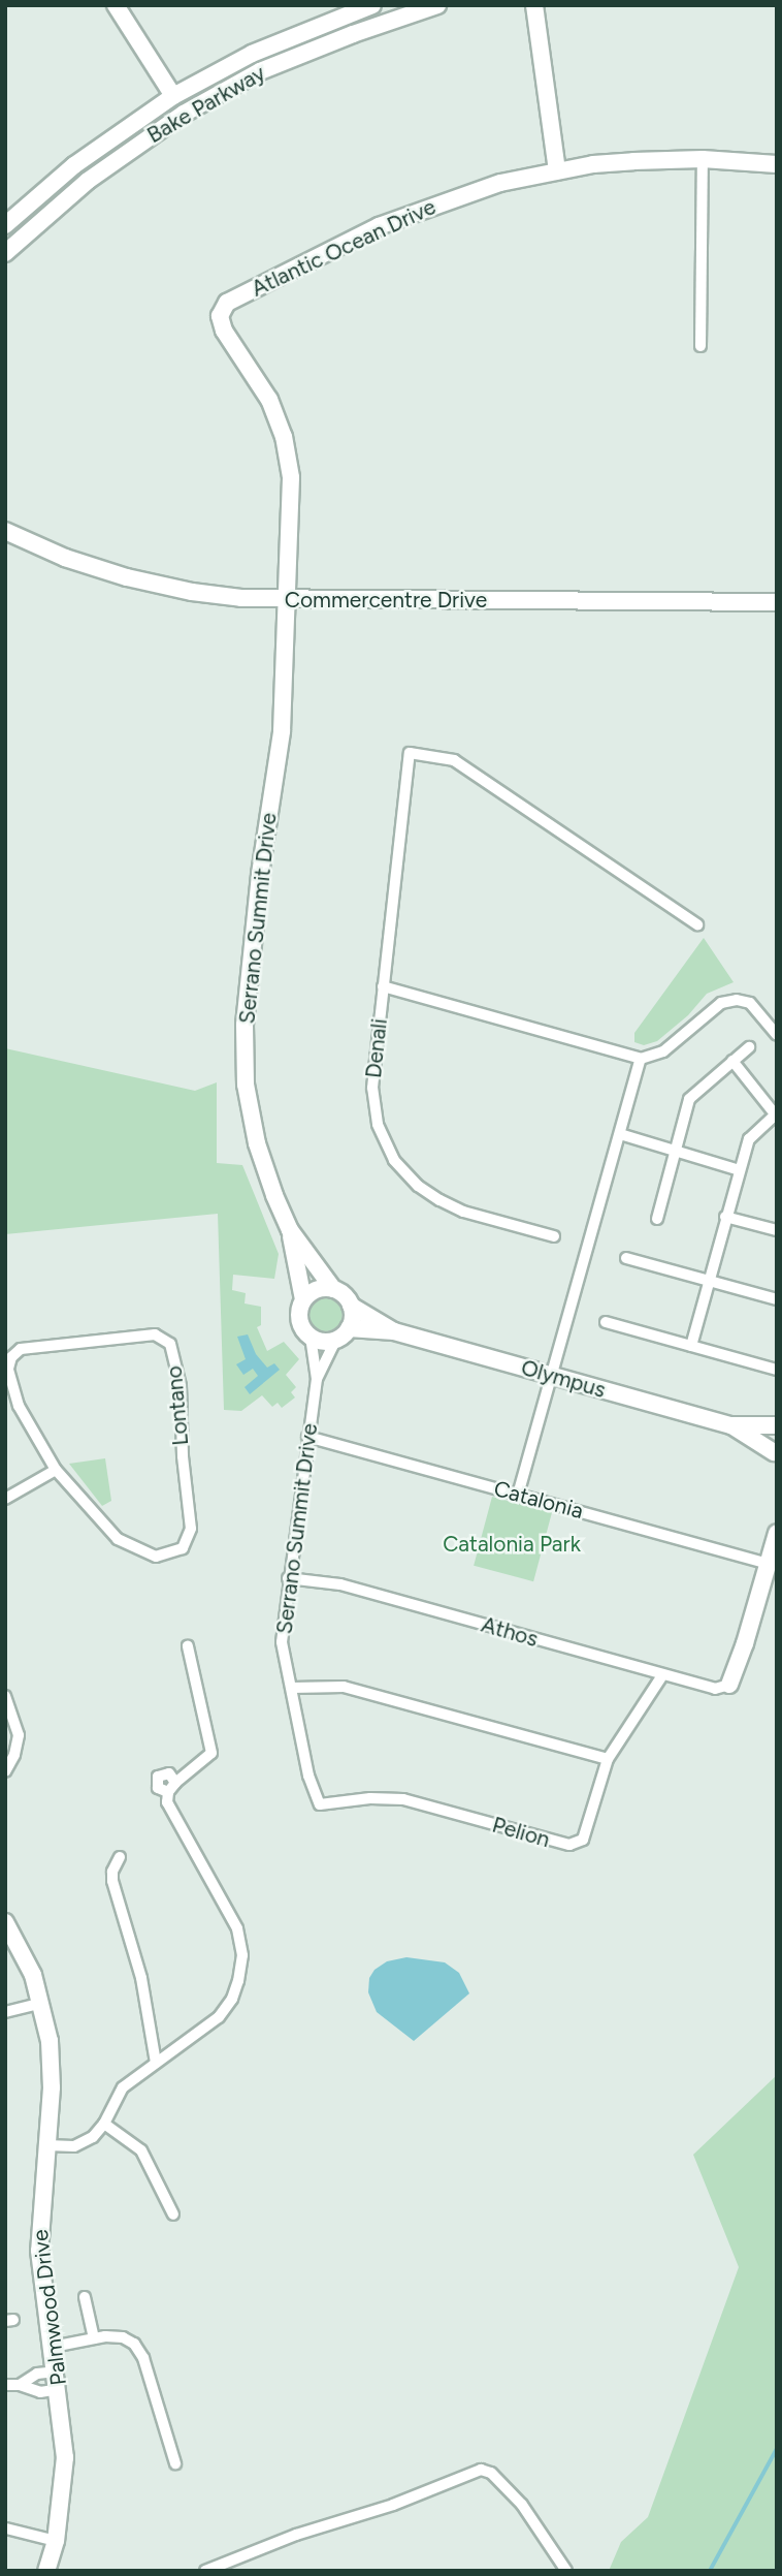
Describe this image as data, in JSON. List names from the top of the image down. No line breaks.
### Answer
{"streets":{"street":["Bake Parkway","Atlantic Ocean Drive","Commercentre Drive","Serrano Summit Drive","Denali","Olympus","Lontano","Catalonia","Athos","Pelion","Palmwood Drive"]},"crossings":[["Atlantic Ocean Drive","Serrano Summit Drive"],["Commercentre Drive","Serrano Summit Drive"],["Serrano Summit Drive","Olympus"],["Serrano Summit Drive","Catalonia"],["Serrano Summit Drive","Athos"],["Serrano Summit Drive","Pelion"],["Athos","Pelion"]],"parks":["Catalonia Park"]}
